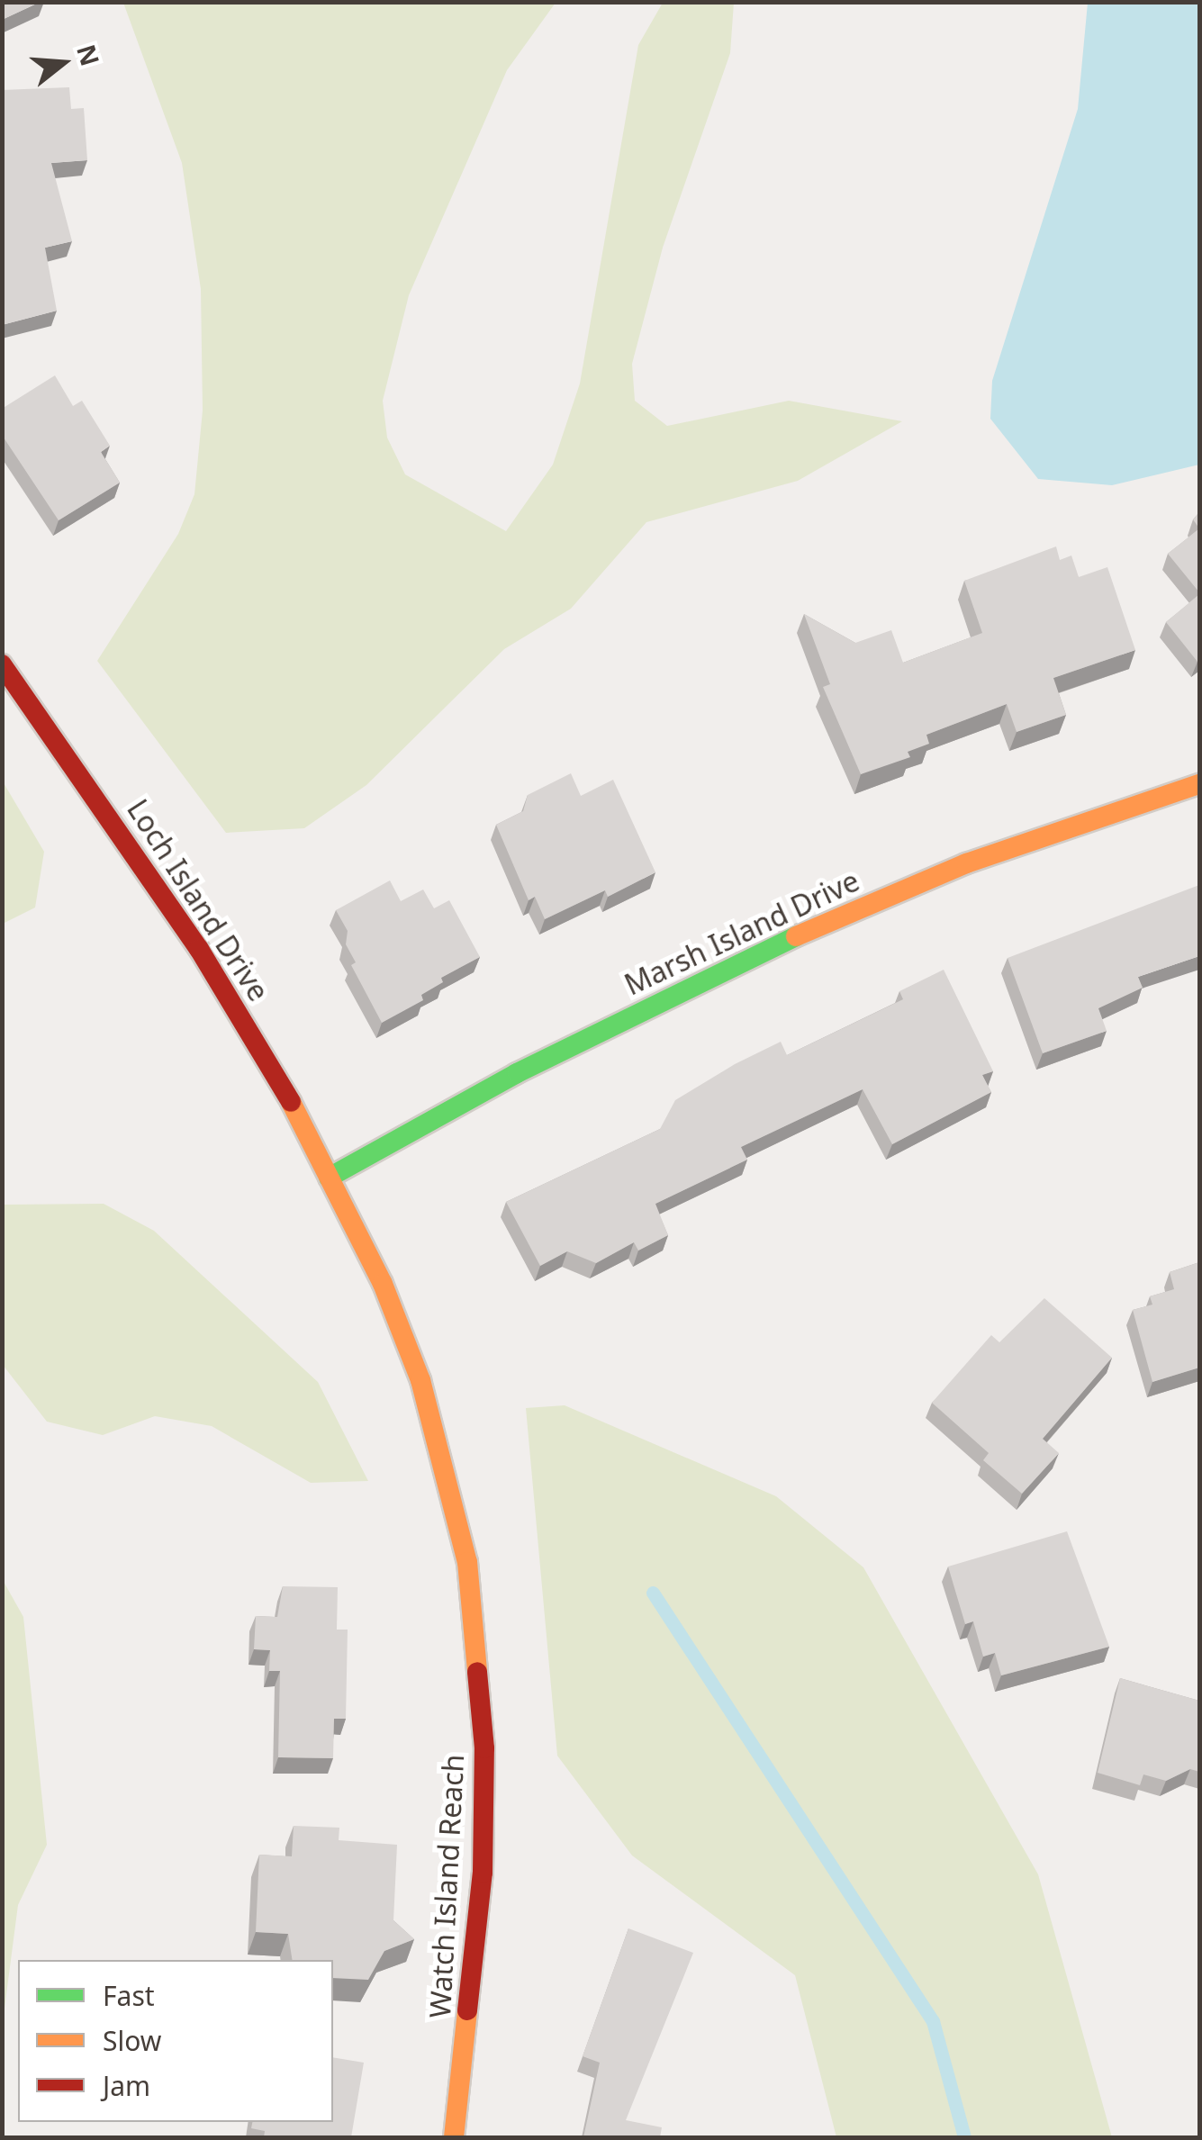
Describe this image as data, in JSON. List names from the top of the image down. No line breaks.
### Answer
{"streets":{"street":["Loch Island Drive","Marsh Island Drive","Watch Island Reach"]},"crossings":[["Loch Island Drive","Marsh Island Drive"],["Loch Island Drive","Watch Island Reach"],["Marsh Island Drive","Watch Island Reach"]],"legend":["Fast","Slow","Jam"],"north":"right"}
